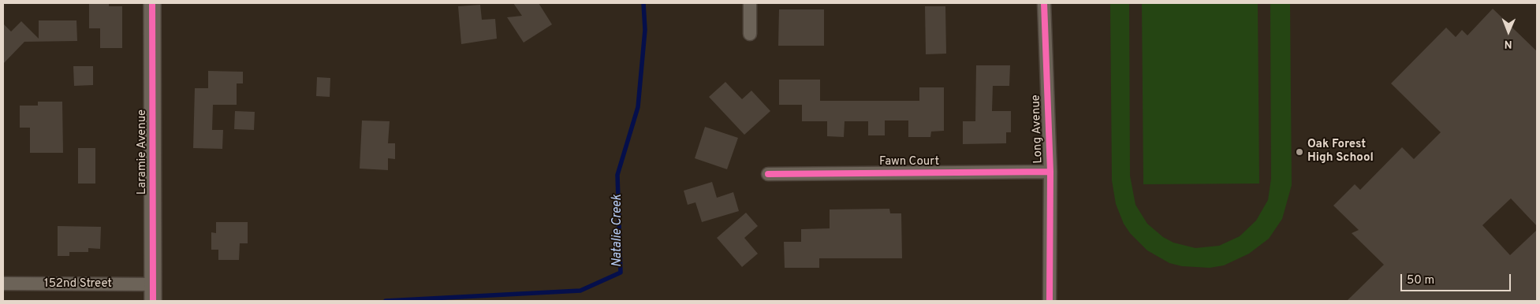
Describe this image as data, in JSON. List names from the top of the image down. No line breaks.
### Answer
{"streets":{"street":["Long Avenue","Laramie Avenue","Fawn Court","152nd Street"]},"crossings":[["Long Avenue","Fawn Court"],["Laramie Avenue","152nd Street"]],"water":["Natalie Creek"],"places":["Oak Forest High School"],"scale_bar":"50 m","north":"bottom"}
